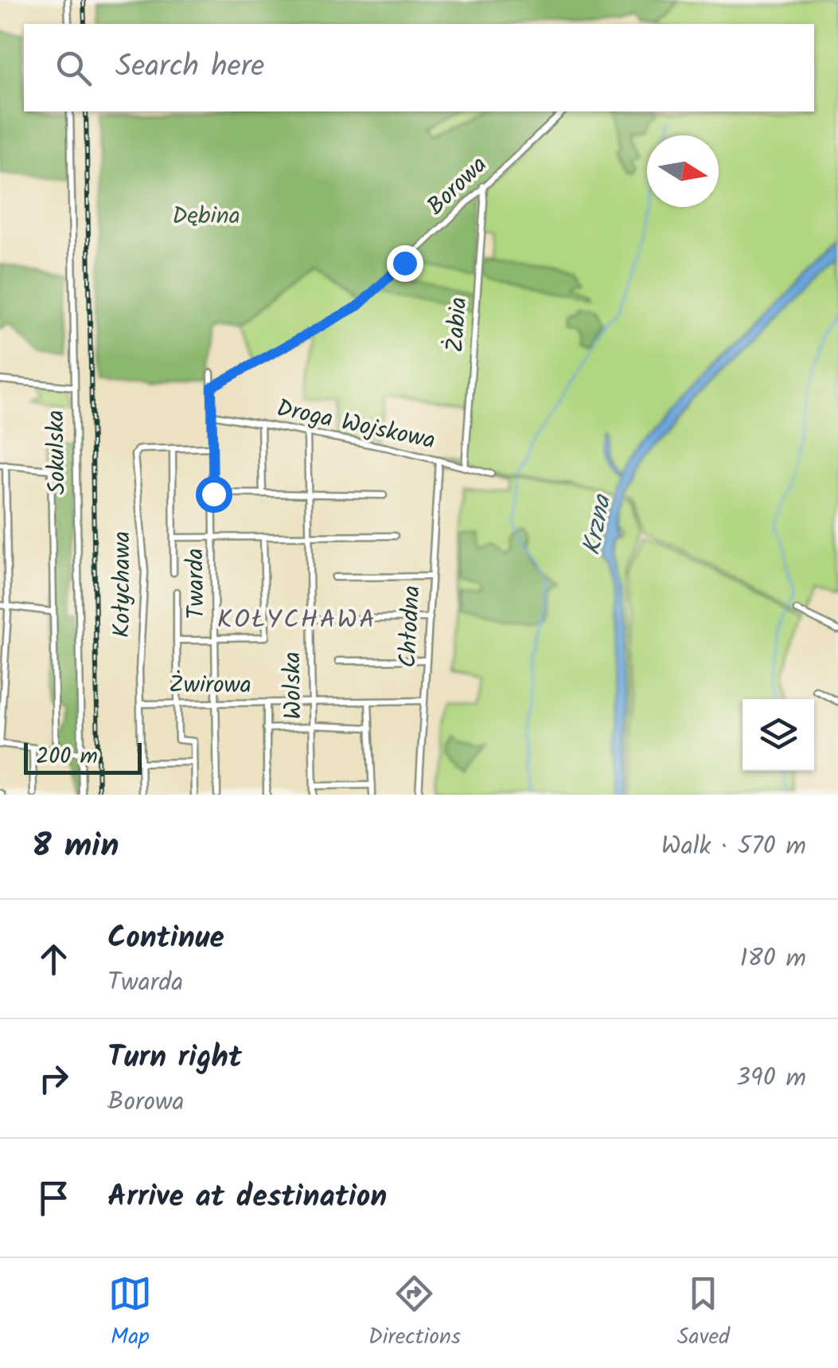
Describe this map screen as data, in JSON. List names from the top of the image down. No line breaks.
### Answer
{"streets":{"street":["Borowa","Żabia","Droga Wojskowa","Sokulska","Twarda","Kołychawa","Chłodna","Żwirowa","Wolska"]},"crossings":[["Borowa","Żabia"],["Borowa","Twarda"],["Żabia","Droga Wojskowa"],["Droga Wojskowa","Twarda"],["Droga Wojskowa","Chłodna"],["Droga Wojskowa","Wolska"],["Twarda","Kołychawa"],["Twarda","Żwirowa"],["Kołychawa","Żwirowa"],["Chłodna","Żwirowa"],["Żwirowa","Wolska"]],"districts":["KOŁYCHAWA"],"water":["Krzna"],"parks":["Dębina"],"scale_bar":"200 m","north":"right","page":{"search":"Search here","scale":"200 m","heading":["8 min","Walk · 570 m"],"list":[["Continue","Twarda","180 m"],["Turn right","Borowa","390 m"],"Arrive at destination"],"nav":["Map","Directions","Saved"]}}
